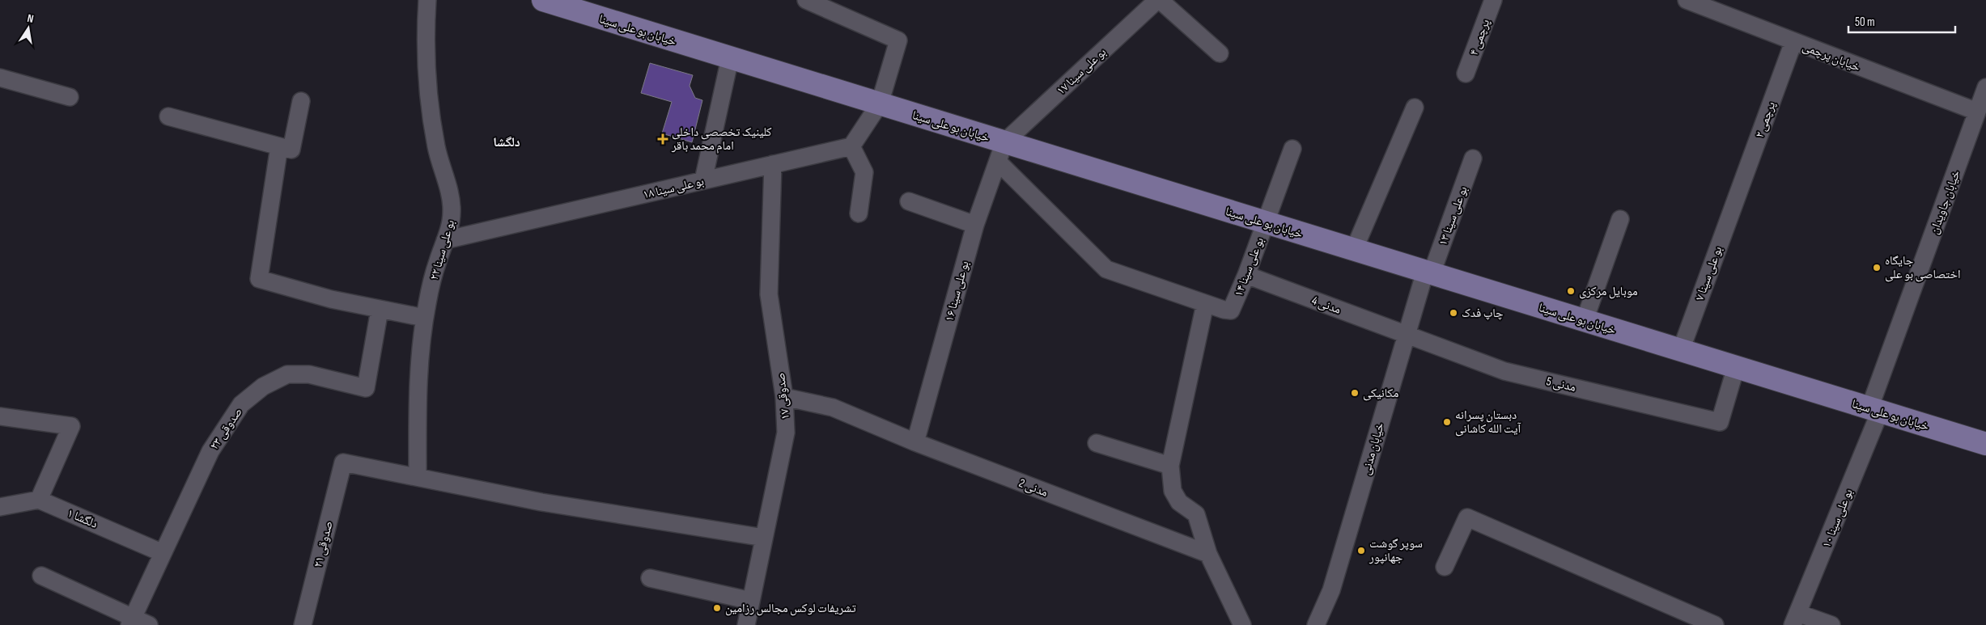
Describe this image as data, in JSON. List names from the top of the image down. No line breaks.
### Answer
{"streets":{"main road":["خیابان بو علی سینا"],"street":["پرچمی ۴","خیابان پرچمی","بو علی سینا ۱۷","پرچمی ۲","بو علی سینا ۱۸","خیابان جاویدان","بو علی سینا ۱۳","بو علی سینا ۲۲","بو علی سینا ۱۴","بو علی سینا ۷","بو علی سینا ۱۶","مدنی 4","مدنی 5","صدوقی ۱۷","صدوقی ۲۳","خیابان مدنی","مدنی 2","دلگشا ۱","بو علی سینا ۱۰","صدوقی ۲۱"]},"crossings":[["خیابان بو علی سینا","بو علی سینا ۱۷"],["خیابان بو علی سینا","خیابان جاویدان"],["خیابان بو علی سینا","بو علی سینا ۱۳"],["خیابان بو علی سینا","بو علی سینا ۱۴"],["خیابان بو علی سینا","بو علی سینا ۷"],["خیابان بو علی سینا","بو علی سینا ۱۶"],["خیابان بو علی سینا","مدنی 5"],["خیابان بو علی سینا","خیابان مدنی"],["خیابان بو علی سینا","بو علی سینا ۱۰"],["خیابان پرچمی","پرچمی ۲"],["خیابان پرچمی","خیابان جاویدان"],["بو علی سینا ۱۷","بو علی سینا ۱۶"],["پرچمی ۲","بو علی سینا ۷"],["بو علی سینا ۱۸","بو علی سینا ۲۲"],["بو علی سینا ۱۸","صدوقی ۱۷"],["خیابان جاویدان","بو علی سینا ۱۰"],["بو علی سینا ۱۳","خیابان مدنی"],["بو علی سینا ۲۲","صدوقی ۲۱"],["بو علی سینا ۱۴","مدنی 4"],["بو علی سینا ۱۶","مدنی 2"],["مدنی 4","مدنی 5"],["مدنی 4","خیابان مدنی"],["مدنی 5","خیابان مدنی"],["صدوقی ۱۷","مدنی 2"],["صدوقی ۲۳","دلگشا ۱"]],"districts":["دلگشا"],"places":{"health":["کلینیک تخصصی داخلی امام محمد باقر"],"other":["جایگاه اختصاصی بو علی","موبایل مرکزی","چاپ فدک","مکانیکی","دبستان پسرانه آیت الله کاشانی","سوپر گوشت جهانپور","تشریفات لوکس مجالس رزامین"]},"scale_bar":"50 m","north":"top"}
